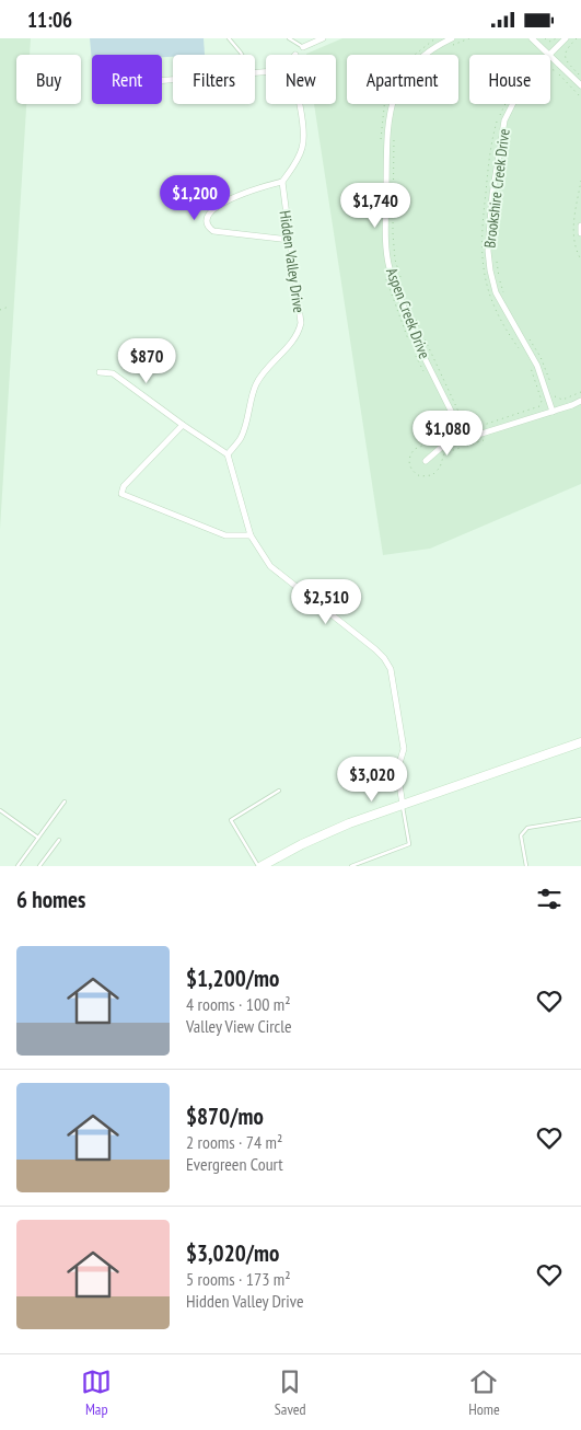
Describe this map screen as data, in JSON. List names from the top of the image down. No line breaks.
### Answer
{"streets":{"street":["Brookshire Creek Drive","Hidden Valley Drive","Aspen Creek Drive"]},"page":{"status":"11:06","chip":["Buy","Rent","Filters","New","Apartment","House"],"price":["$1,200","$1,740","$870","$1,080","$2,510","$3,020"],"heading":"6 homes","list":[{"name":"$1,200/mo","note":"4 rooms · 100 m² · Valley View Circle"},{"name":"$870/mo","note":"2 rooms · 74 m² · Evergreen Court"},{"name":"$3,020/mo","note":"5 rooms · 173 m² · Hidden Valley Drive"}],"tabs":["Map","Saved","Home"]}}
